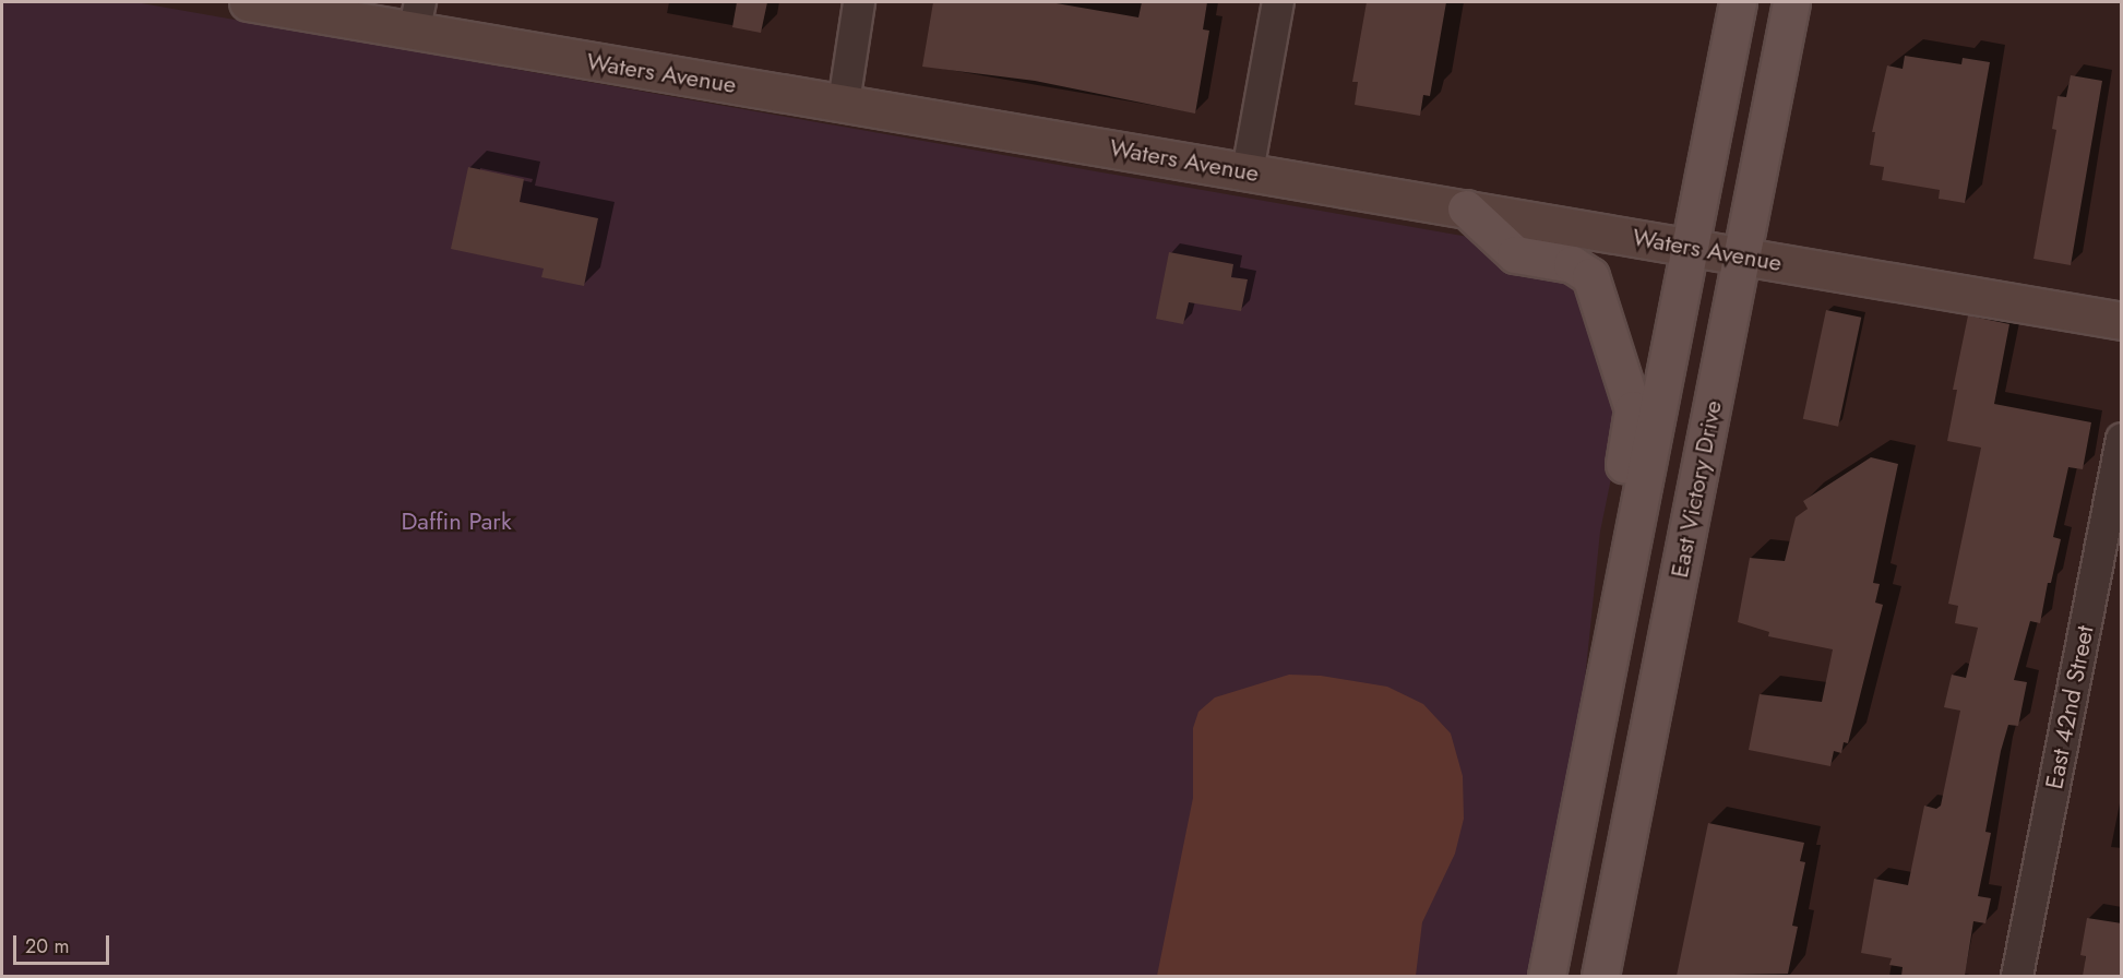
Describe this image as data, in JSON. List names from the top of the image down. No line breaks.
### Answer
{"streets":{"main road":["Waters Avenue","East Victory Drive"],"street":["East 42nd Street"]},"crossings":[["Waters Avenue","East Victory Drive"]],"parks":["Daffin Park"],"scale_bar":"20 m"}
